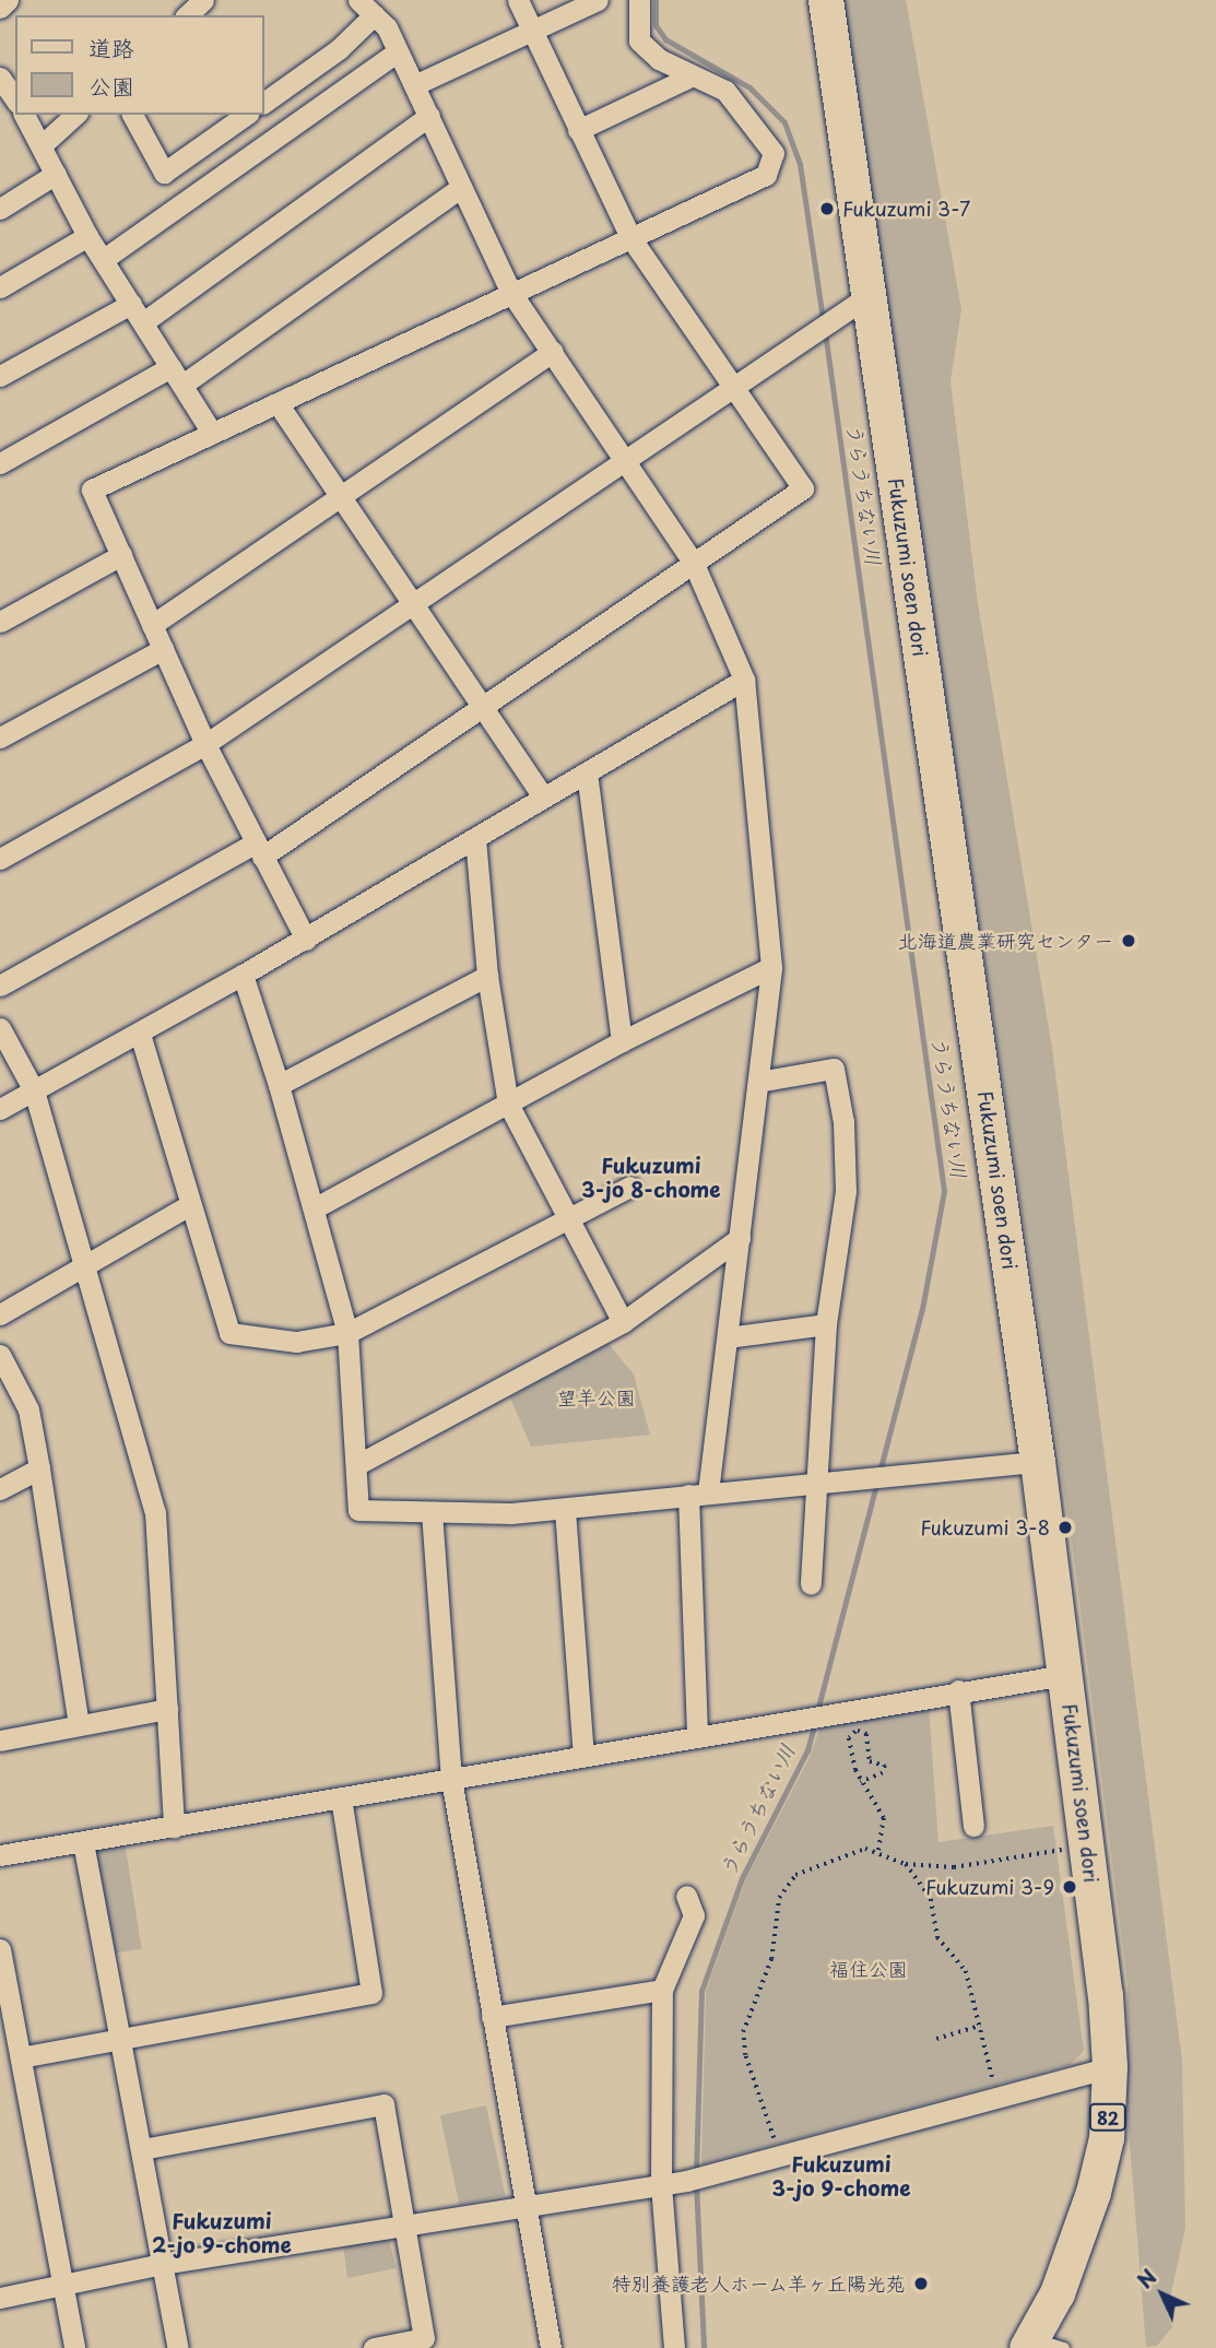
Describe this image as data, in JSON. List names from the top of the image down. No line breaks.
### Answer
{"streets":{"main road":["Fukuzumi soen dori","82"]},"districts":["Fukuzumi 3-jo 8-chome","Fukuzumi 3-jo 9-chome","Fukuzumi 2-jo 9-chome"],"water":["うらうちない川"],"parks":["望羊公園","福住公園"],"places":["Fukuzumi 3-7","北海道農業研究センター","Fukuzumi 3-8","Fukuzumi 3-9","特別養護老人ホーム羊ヶ丘陽光苑"],"legend":["道路","公園"],"north":"top left"}
